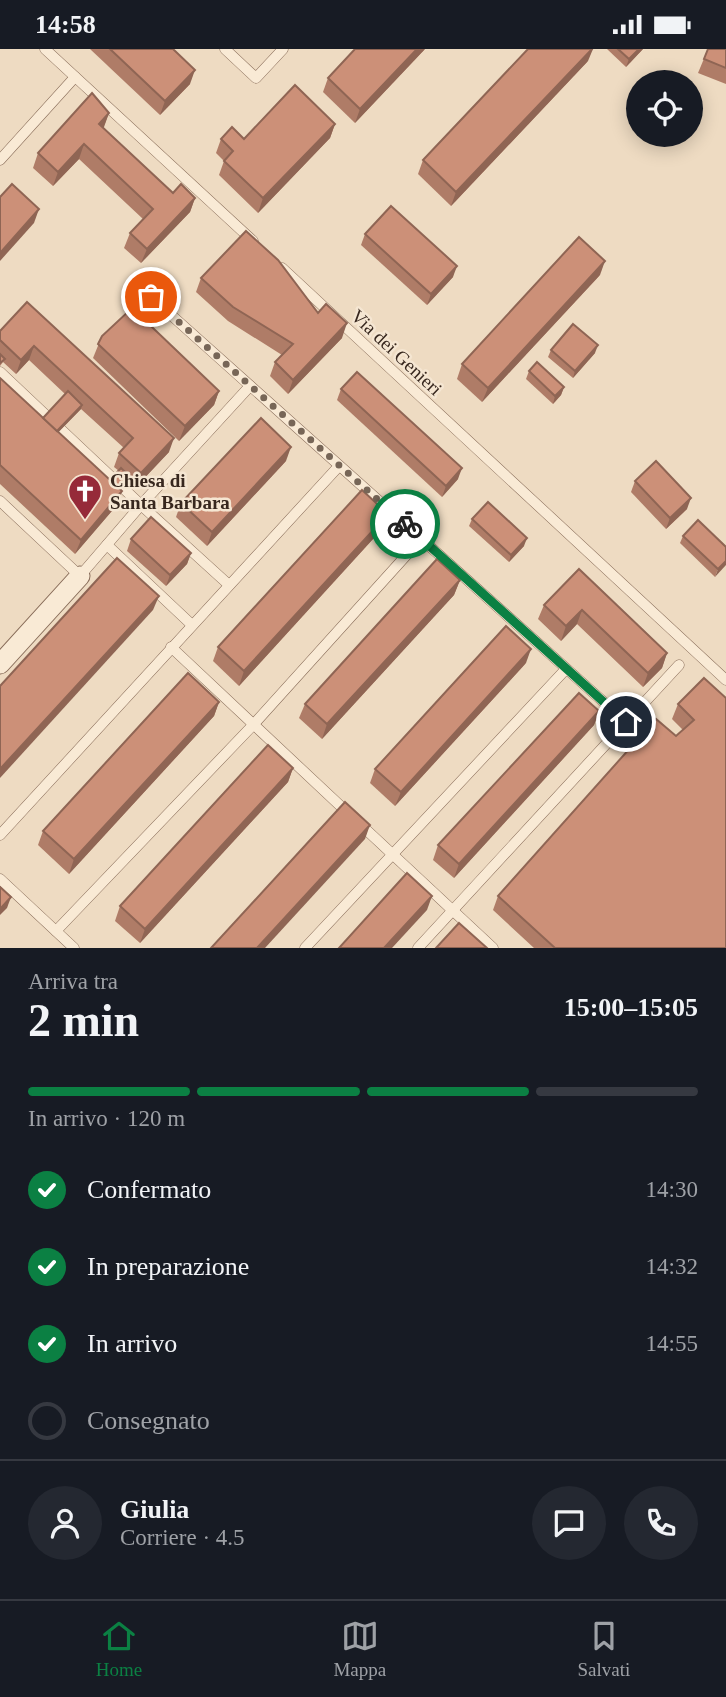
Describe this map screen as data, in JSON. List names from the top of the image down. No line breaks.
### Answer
{"streets":{"lane":["Via dei Genieri"]},"places":{"church":["Chiesa di Santa Barbara"]},"page":{"status":"14:58","heading":["2 min","Arriva tra","15:00–15:05"],"panel":["Giulia","Corriere · 4.5"],"bar":"In arrivo · 120 m","list":[["Confermato","14:30"],["In preparazione","14:32"],["In arrivo","14:55"],"Consegnato"],"tabs":["Home","Mappa","Salvati"]}}
